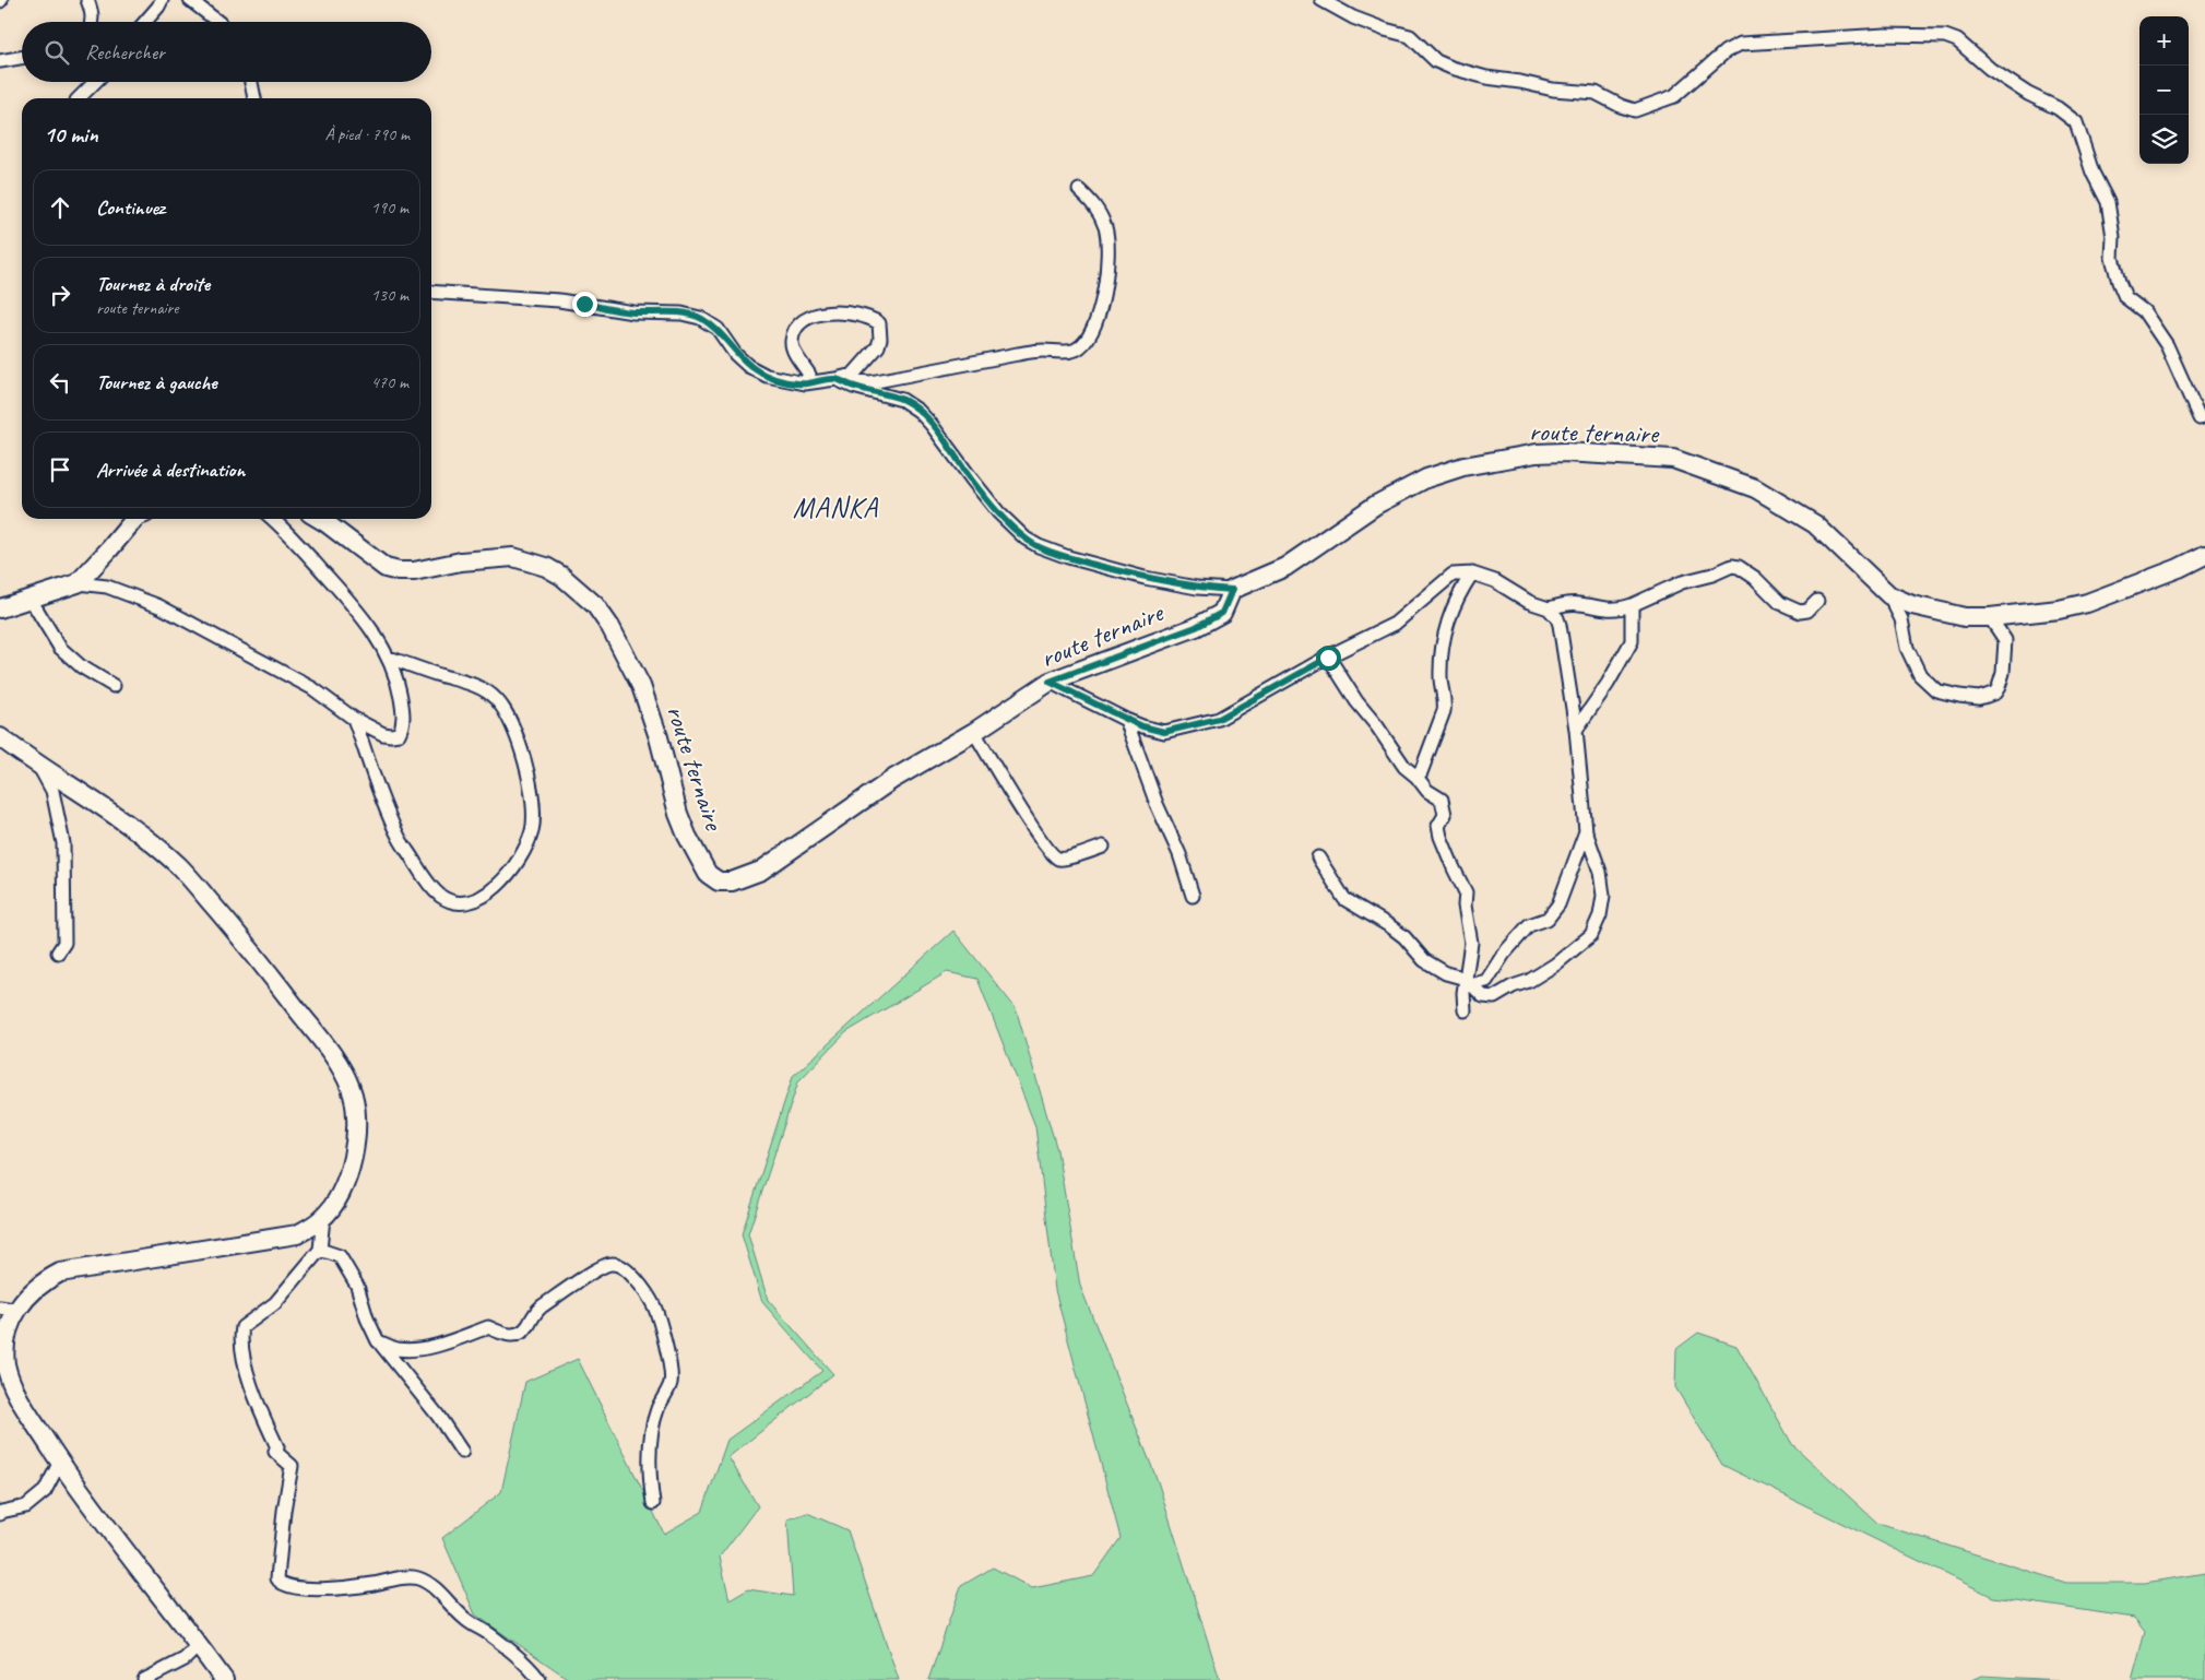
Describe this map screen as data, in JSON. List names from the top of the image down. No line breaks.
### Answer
{"streets":{"street":["route ternaire"]},"districts":["MANKA"],"page":{"map_buttons":["+","−"],"search":"Rechercher","heading":["10 min","À pied · 790 m"],"list":[["Continuez","190 m"],["Tournez à droite","route ternaire","130 m"],["Tournez à gauche","470 m"],"Arrivée à destination"]}}
